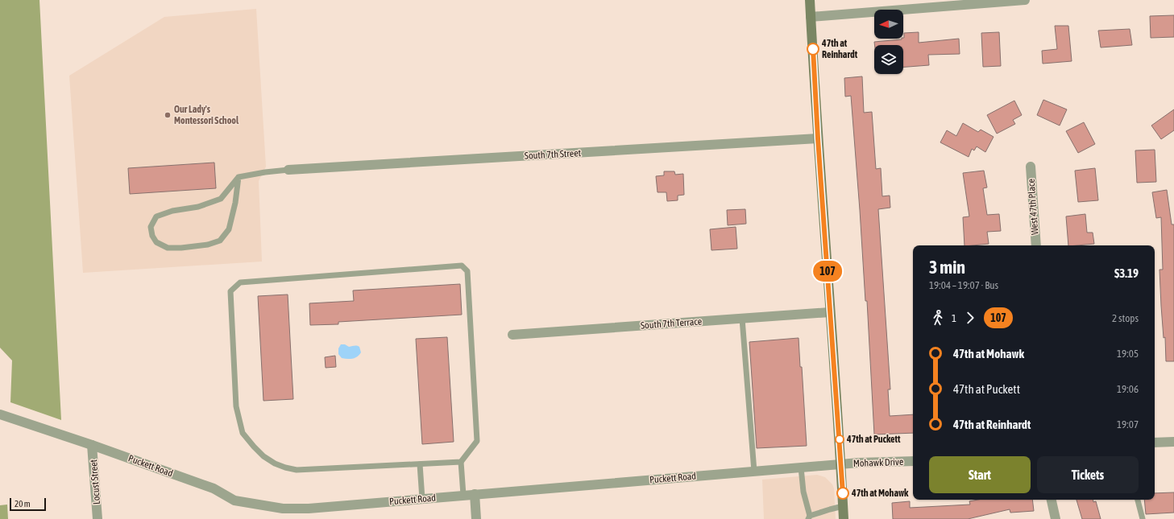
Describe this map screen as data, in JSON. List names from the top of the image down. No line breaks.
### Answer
{"streets":{"street":["South 7th Street","West 47th Place","South 7th Terrace","Mohawk Drive","Puckett Road","Locust Street"]},"crossings":[["Mohawk Drive","Puckett Road"],["Puckett Road","Locust Street"]],"places":["47th at Reinhardt","Our Lady's Montessori School","47th at Puckett","47th at Mohawk"],"lines":["bus line 107"],"scale_bar":"20 m","north":"left","page":{"on_map":"107","heading":["3 min","19:04 – 19:07 · Bus","$3.19"],"legs":["1","107","2 stops"],"list":[{"name":"47th at Mohawk","value":"19:05"},{"name":"47th at Puckett","value":"19:06"},{"name":"47th at Reinhardt","value":"19:07"}],"buttons":["Start","Tickets"],"scale":"20 m"}}
